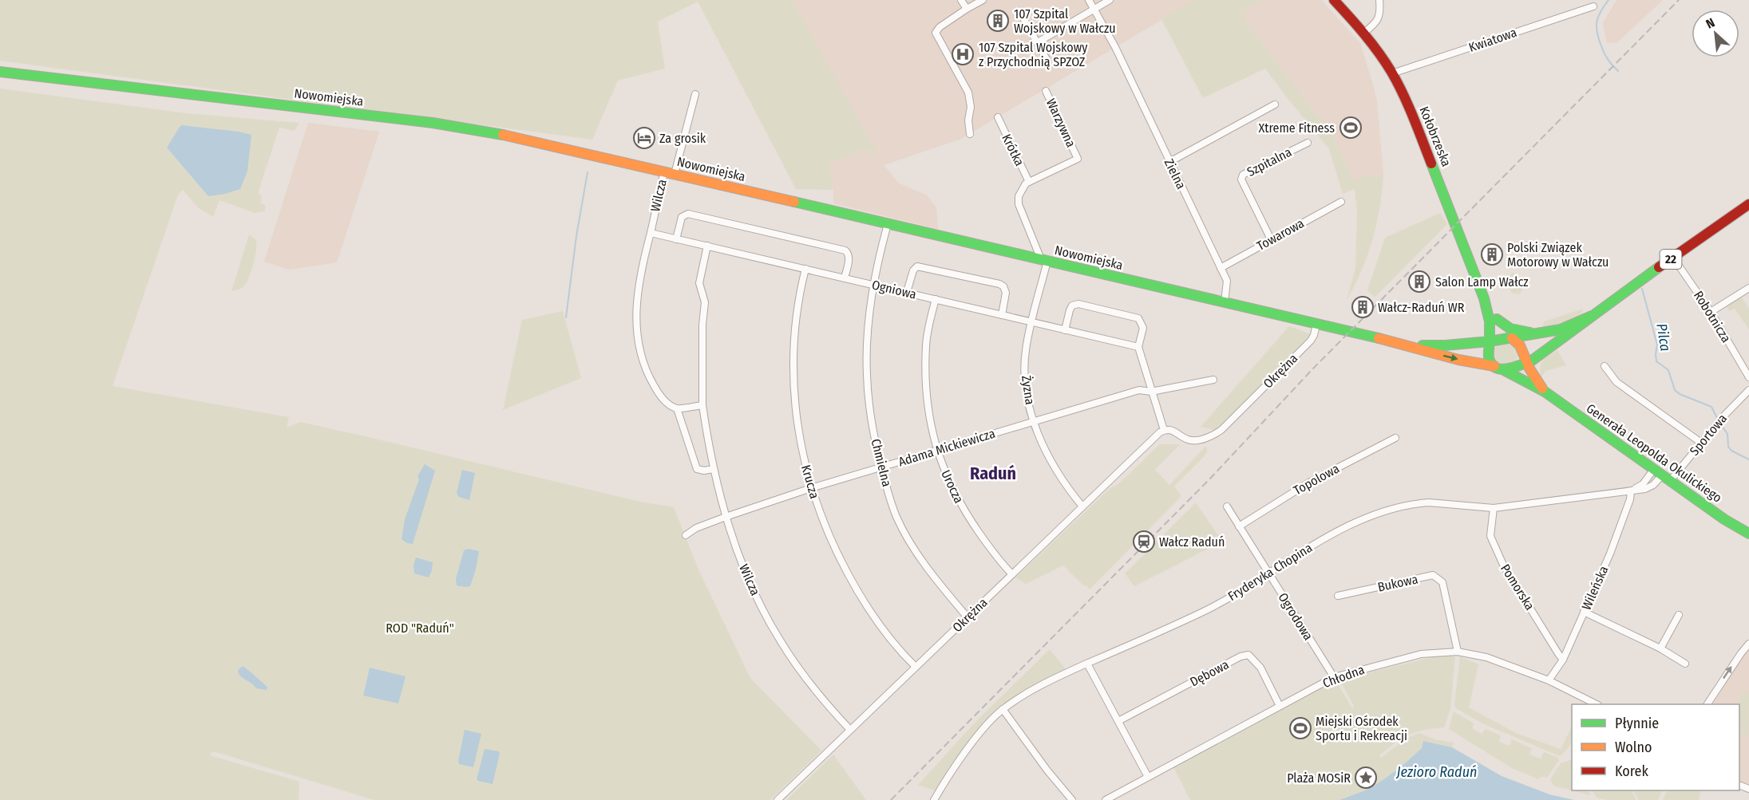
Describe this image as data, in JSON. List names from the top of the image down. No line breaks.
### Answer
{"streets":{"street":["Kwiatowa","Nowomiejska","Warzywna","Kołobrzeska","Krótka","Szpitalna","Zielna","Wilcza","Towarowa","22","Ogniowa","Robotnicza","Okrężna","Żyzna","Sportowa","Adama Mickiewicza","Generała Leopolda Okulickiego","Chmielna","Topolowa","Krucza","Urocza","Fryderyka Chopina","Bukowa","Pomorska","Wileńska","Ogrodowa","Dębowa","Chłodna"]},"crossings":[["Kwiatowa","Kołobrzeska"],["Nowomiejska","Kołobrzeska"],["Nowomiejska","Zielna"],["Nowomiejska","Wilcza"],["Nowomiejska","22"],["Nowomiejska","Okrężna"],["Nowomiejska","Żyzna"],["Nowomiejska","Generała Leopolda Okulickiego"],["Nowomiejska","Chmielna"],["Warzywna","Krótka"],["Kołobrzeska","22"],["Kołobrzeska","Generała Leopolda Okulickiego"],["Szpitalna","Towarowa"],["Zielna","Towarowa"],["Wilcza","Ogniowa"],["Wilcza","Okrężna"],["Wilcza","Adama Mickiewicza"],["22","Robotnicza"],["22","Generała Leopolda Okulickiego"],["Ogniowa","Żyzna"],["Ogniowa","Chmielna"],["Ogniowa","Krucza"],["Ogniowa","Urocza"],["Okrężna","Żyzna"],["Okrężna","Chmielna"],["Okrężna","Krucza"],["Okrężna","Urocza"],["Żyzna","Adama Mickiewicza"],["Sportowa","Generała Leopolda Okulickiego"],["Sportowa","Fryderyka Chopina"],["Sportowa","Wileńska"],["Adama Mickiewicza","Chmielna"],["Adama Mickiewicza","Krucza"],["Adama Mickiewicza","Urocza"],["Topolowa","Ogrodowa"],["Fryderyka Chopina","Pomorska"],["Fryderyka Chopina","Wileńska"],["Fryderyka Chopina","Ogrodowa"],["Bukowa","Chłodna"],["Pomorska","Wileńska"],["Wileńska","Chłodna"],["Ogrodowa","Chłodna"],["Dębowa","Chłodna"]],"districts":["Raduń"],"water":["Pilca","Jezioro Raduń"],"parks":["ROD \"Raduń\""],"places":{"building":["107 Szpital Wojskowy w Wałczu","Polski Związek Motorowy w Wałczu","Salon Lamp Wałcz","Wałcz-Raduń WR"],"hospital":["107 Szpital Wojskowy z Przychodnią SPZOZ"],"sports":["Xtreme Fitness","Miejski Ośrodek Sportu i Rekreacji"],"hotel":["Za grosik"],"station":["Wałcz Raduń"],"place":["Plaża MOSiR"]},"legend":["Płynnie","Wolno","Korek"],"north":"top left"}
